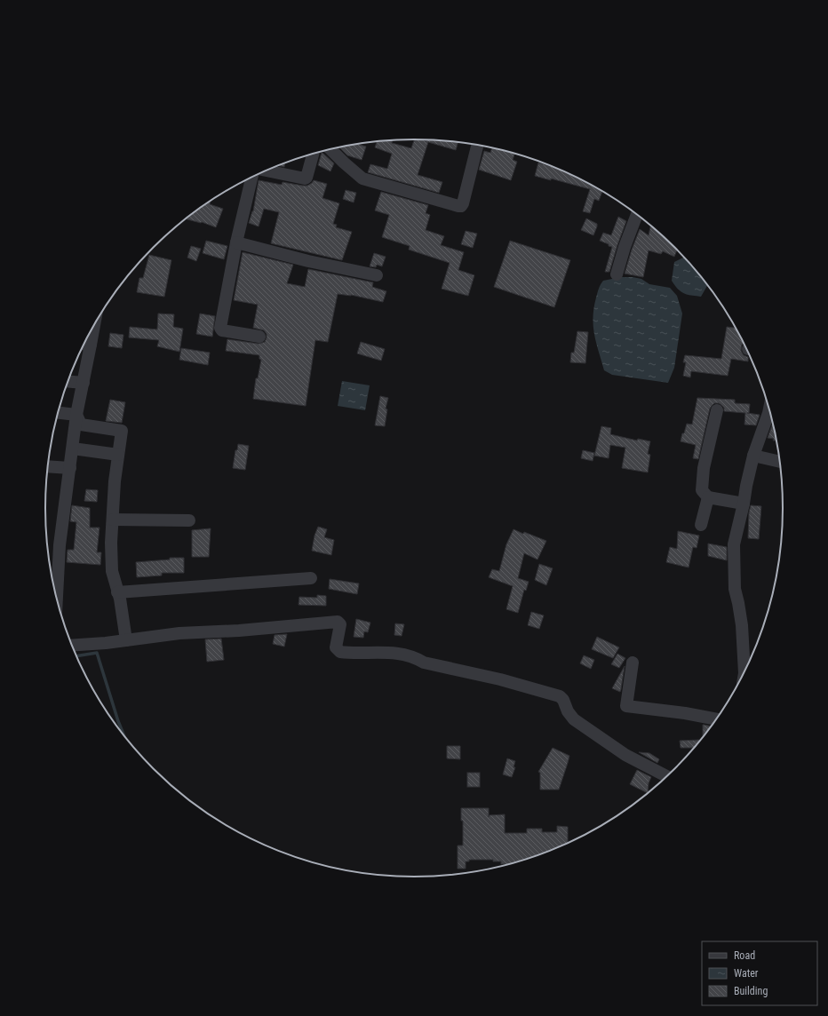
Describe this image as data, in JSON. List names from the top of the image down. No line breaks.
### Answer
{"legend":["Road","Water","Building"]}
